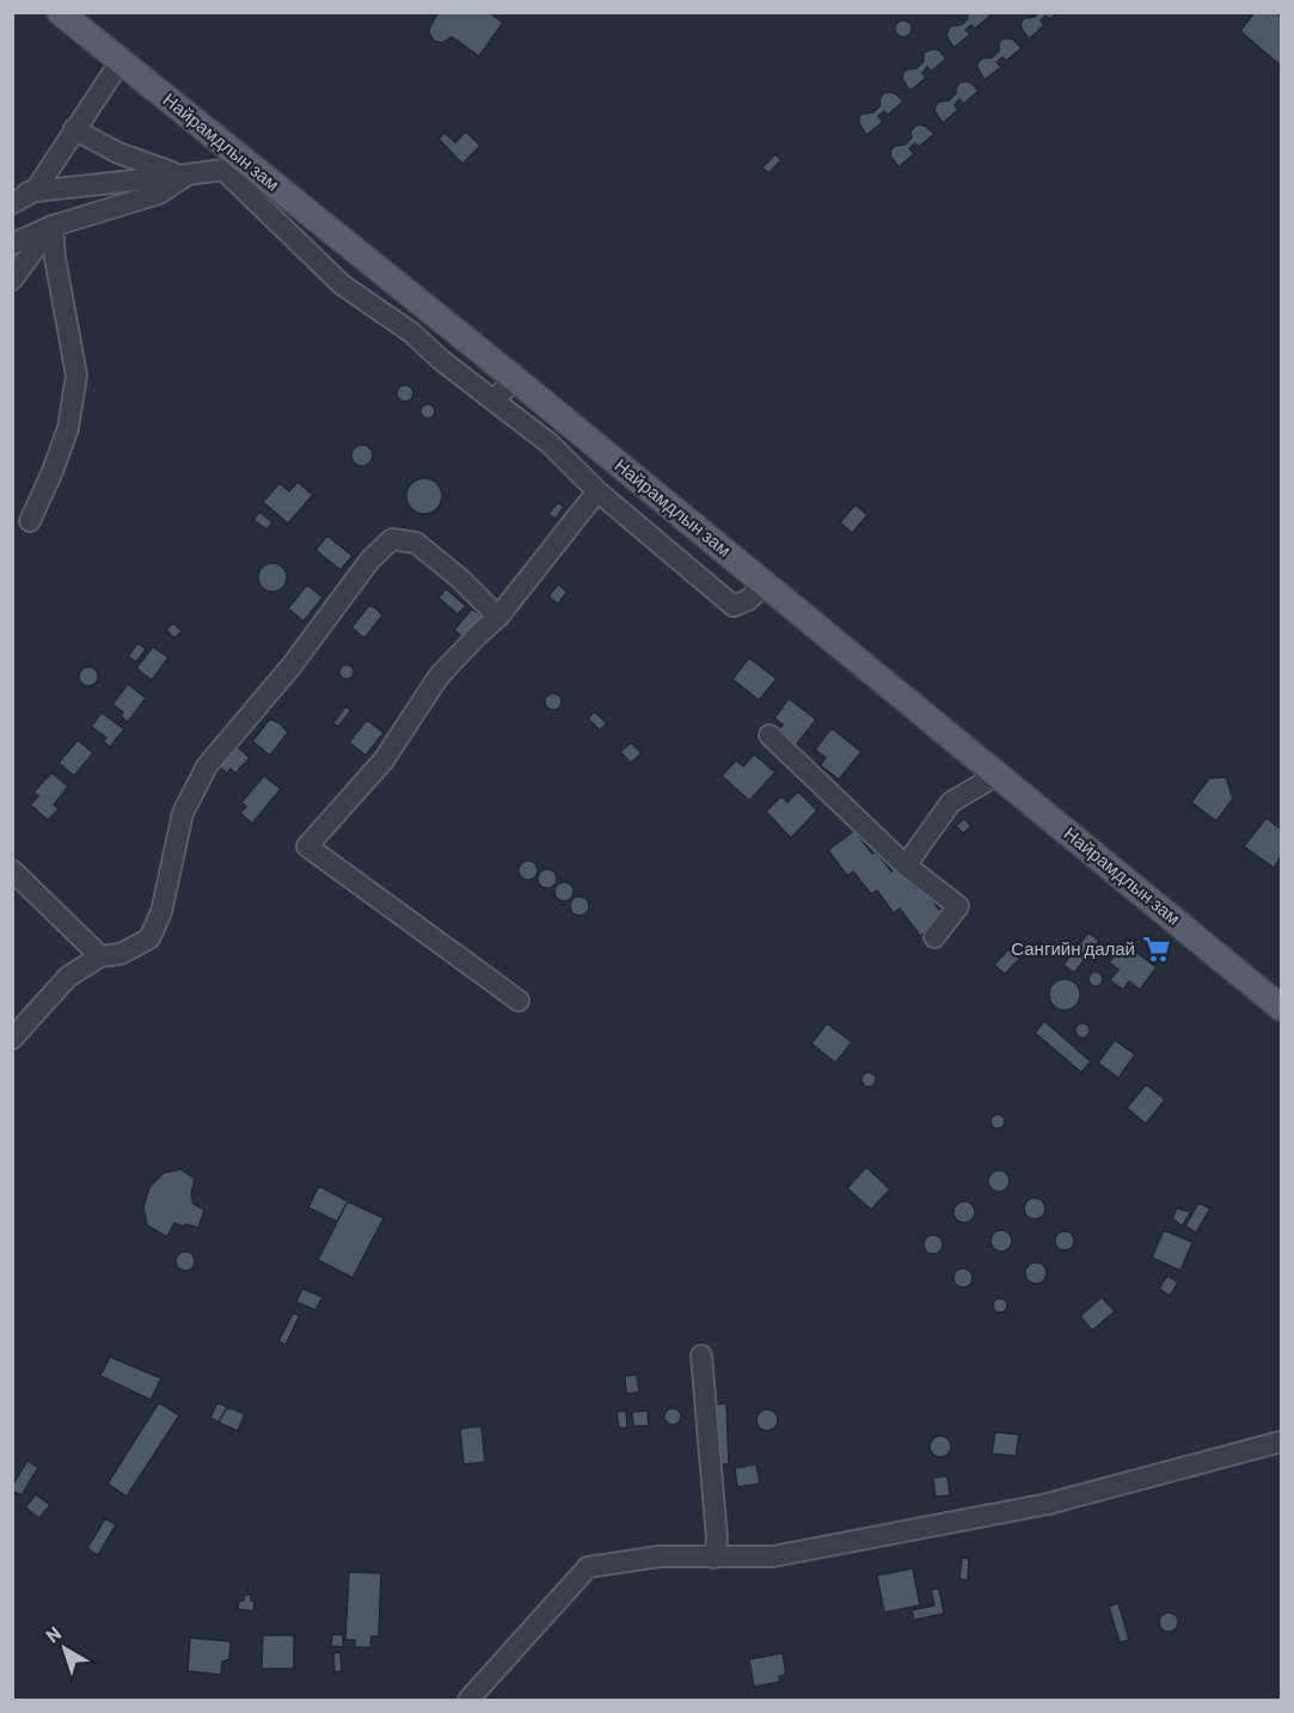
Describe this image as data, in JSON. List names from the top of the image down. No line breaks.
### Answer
{"streets":{"main road":["Найрамдлын зам"]},"places":{"supermarket":["Сангийн далай"]},"north":"top left"}
